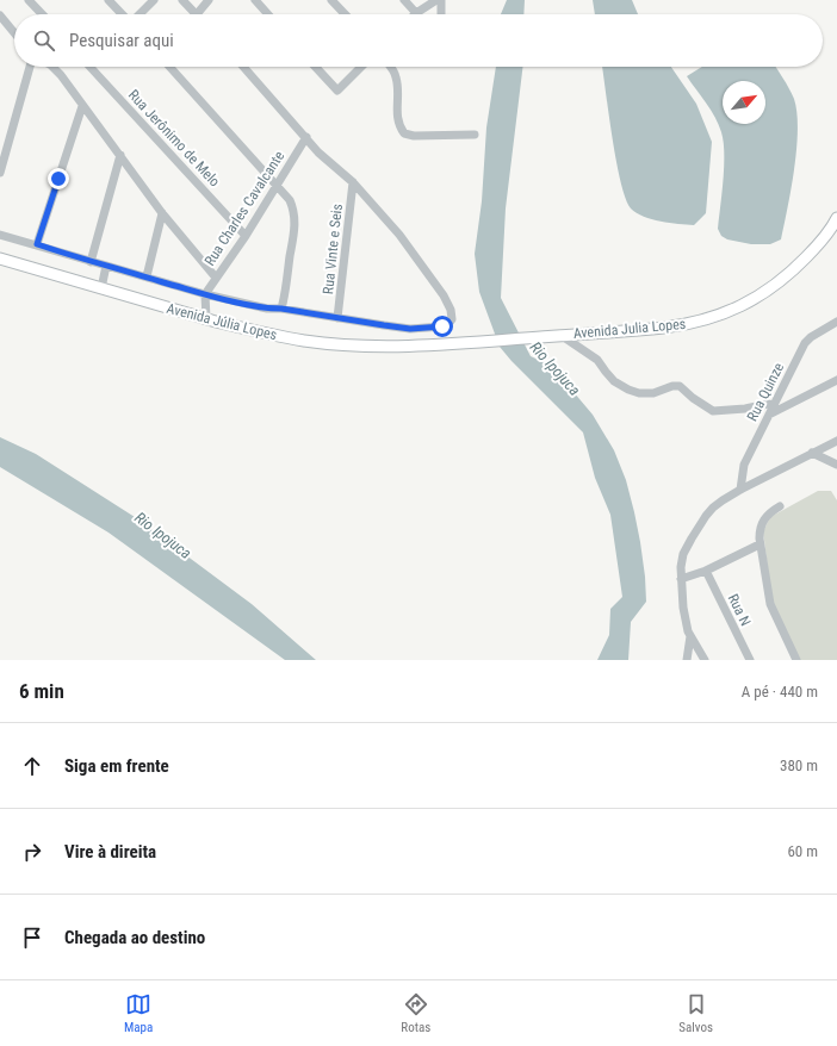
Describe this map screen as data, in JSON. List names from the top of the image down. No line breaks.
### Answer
{"streets":{"main road":["Avenida Júlia Lopes","Avenida Julia Lopes"],"street":["Rua Jerônimo de Melo","Rua Charles Cavalcante","Rua Vinte e Seis","Rua Quinze","Rua N"]},"crossings":[["Rua Jerônimo de Melo","Rua Charles Cavalcante"],["Avenida Júlia Lopes","Avenida Julia Lopes"]],"water":["Rio Ipojuca"],"north":"top right","page":{"search":"Pesquisar aqui","heading":["6 min","A pé · 440 m"],"list":[["Siga em frente","380 m"],["Vire à direita","60 m"],"Chegada ao destino"],"nav":["Mapa","Rotas","Salvos"]}}
